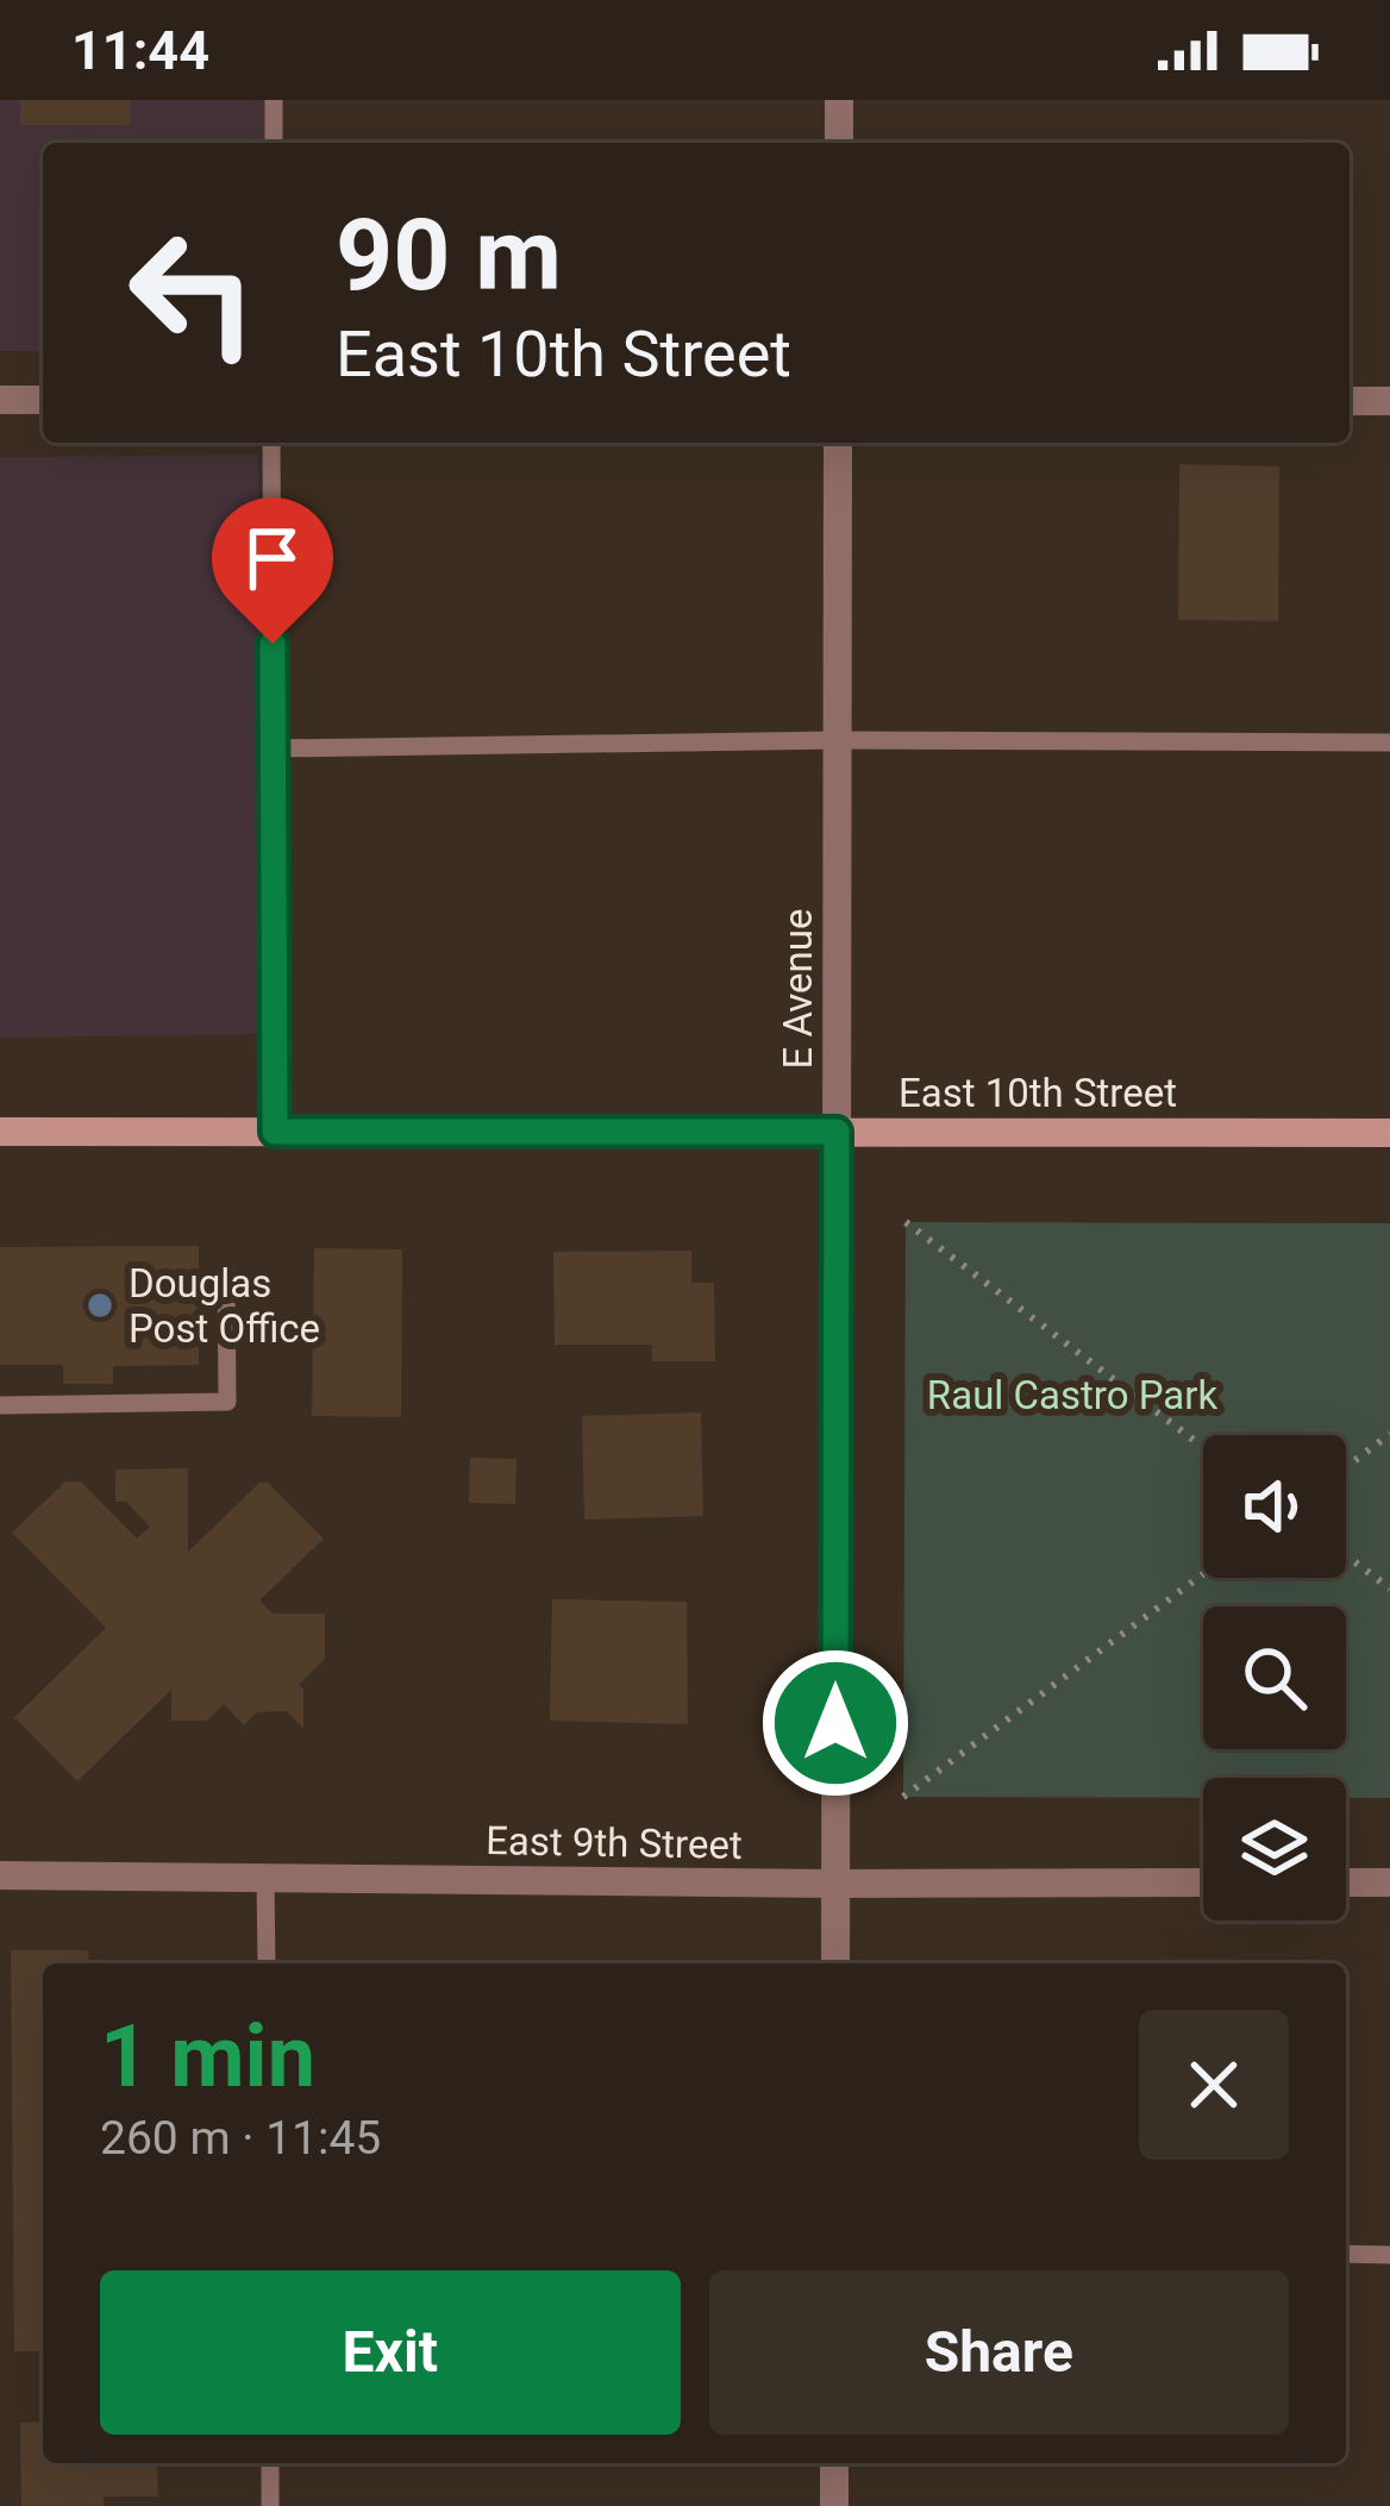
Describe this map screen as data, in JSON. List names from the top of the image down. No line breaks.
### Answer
{"streets":{"main road":["East 10th Street"],"street":["E Avenue","East 9th Street"]},"crossings":[["E Avenue","East 10th Street"],["E Avenue","East 9th Street"]],"parks":["Raul Castro Park"],"places":["Douglas Post Office"],"page":{"status":"11:44","turn":["90 m","East 10th Street"],"heading":["1 min","260 m · 11:45"],"buttons":["Exit","Share"]}}
